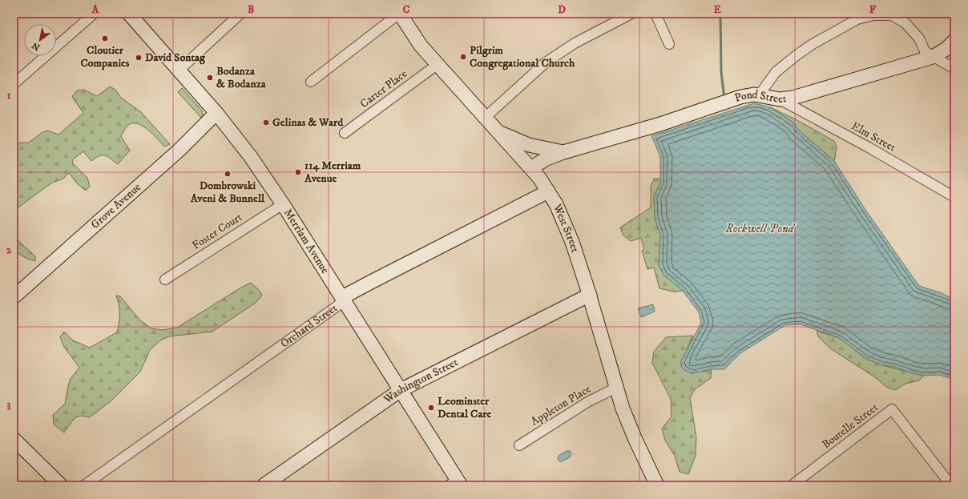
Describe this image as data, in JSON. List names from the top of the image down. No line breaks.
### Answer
{"streets":{"street":["Carter Place","Pond Street","Elm Street","Grove Avenue","West Street","Foster Court","Merriam Avenue","Orchard Street","Washington Street","Appleton Place","Boutelle Street"]},"crossings":[["Carter Place","West Street"],["Pond Street","Elm Street"],["Pond Street","West Street"],["Grove Avenue","Merriam Avenue"],["West Street","Orchard Street"],["West Street","Washington Street"],["West Street","Appleton Place"],["Foster Court","Merriam Avenue"],["Merriam Avenue","Orchard Street"],["Merriam Avenue","Washington Street"]],"water":["Rockwell Pond"],"places":["Cloutier Companies","Pilgrim Congregational Church","David Sontag","Bodanza & Bodanza","Gelinas & Ward","114 Merriam Avenue","Dombrowski Aveni & Bunnell","Leominster Dental Care"],"north":"bottom left","grid":{"columns":["A","B","C","D","E","F"],"rows":["1","2","3"]}}
